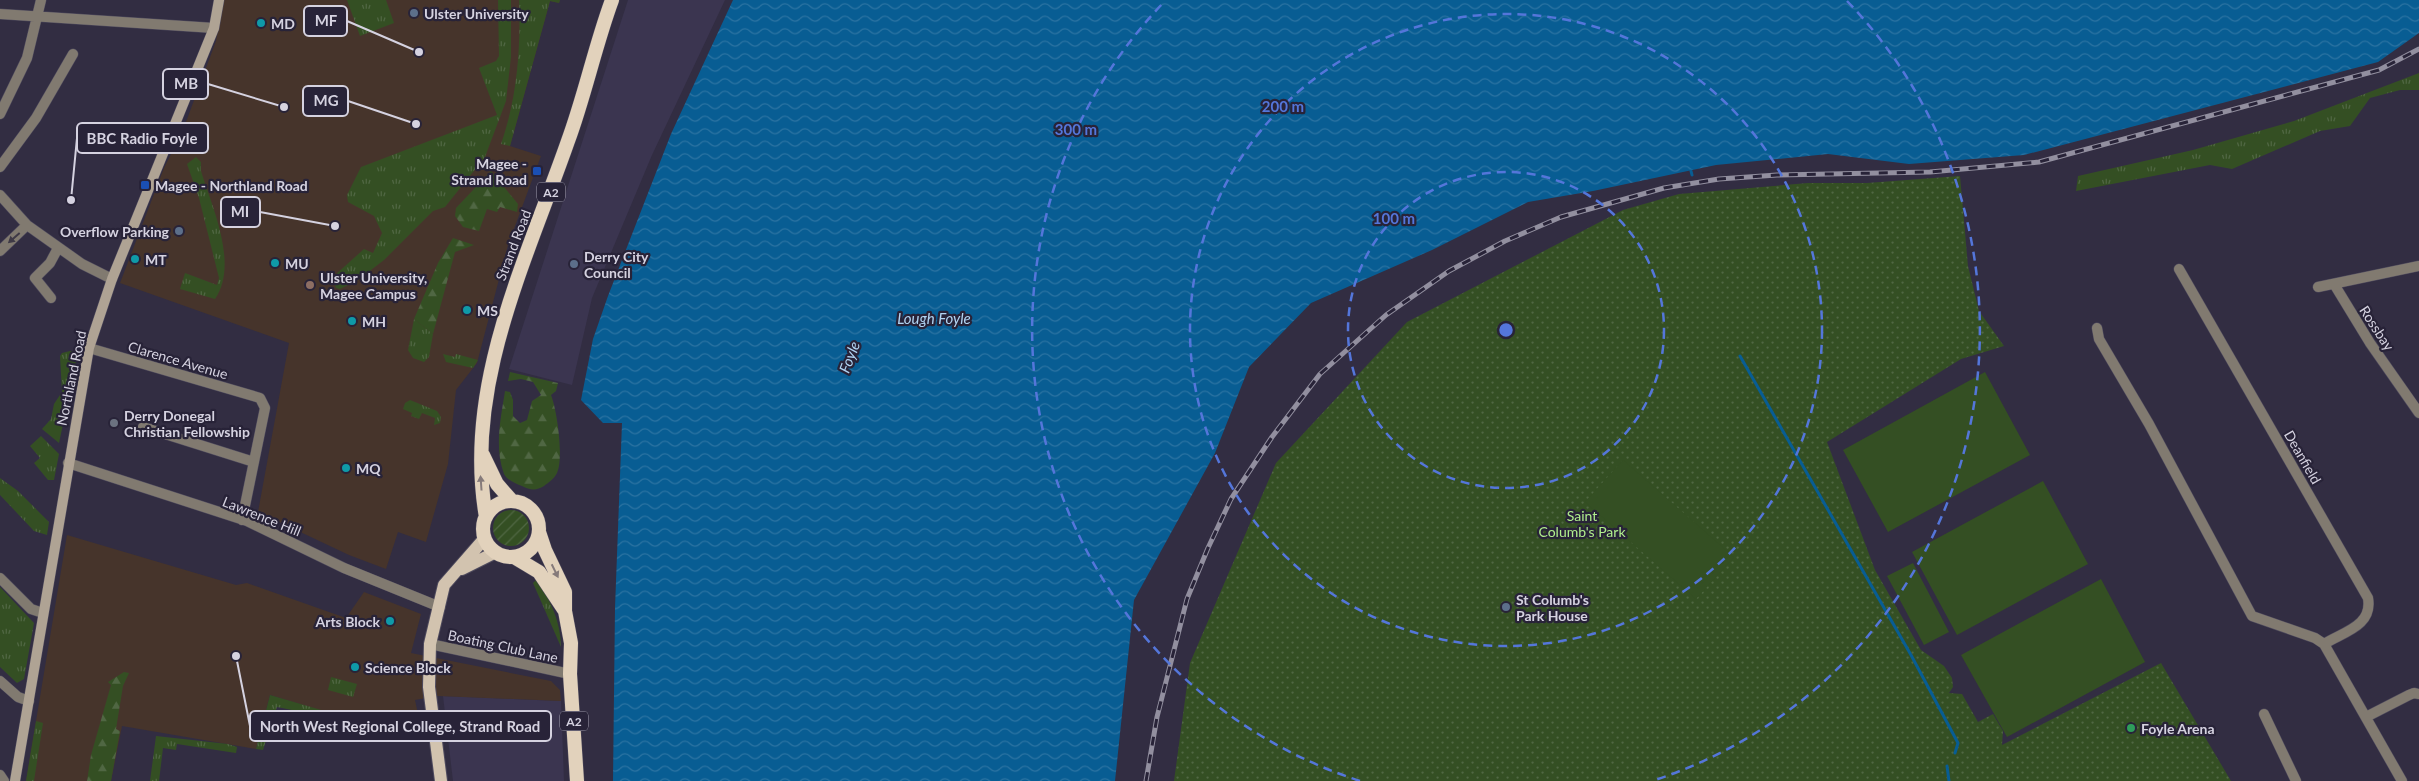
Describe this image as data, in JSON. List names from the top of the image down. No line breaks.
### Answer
{"streets":{"highway":["A2","Strand Road"],"main road":["Northland Road"],"street":["Rossbay","Clarence Avenue","Deanfield","Lawrence Hill","Boating Club Lane"]},"crossings":[["A2","Strand Road"],["A2","Boating Club Lane"],["Clarence Avenue","Northland Road"],["Northland Road","Lawrence Hill"]],"water":["Lough Foyle","Foyle"],"parks":["Saint Columb's Park"],"places":{"other":["Ulster University","MD","MF","MB","MG","BBC Radio Foyle","MI","Overflow Parking","MT","MU","Derry City Council","Ulster University, Magee Campus","MS","MH","Derry Donegal Christian Fellowship","MQ","St Columb's Park House","Arts Block","North West Regional College, Strand Road","Science Block","Foyle Arena"],"transit":["Magee - Strand Road","Magee - Northland Road"]},"rings":["200 m","300 m","100 m"]}
